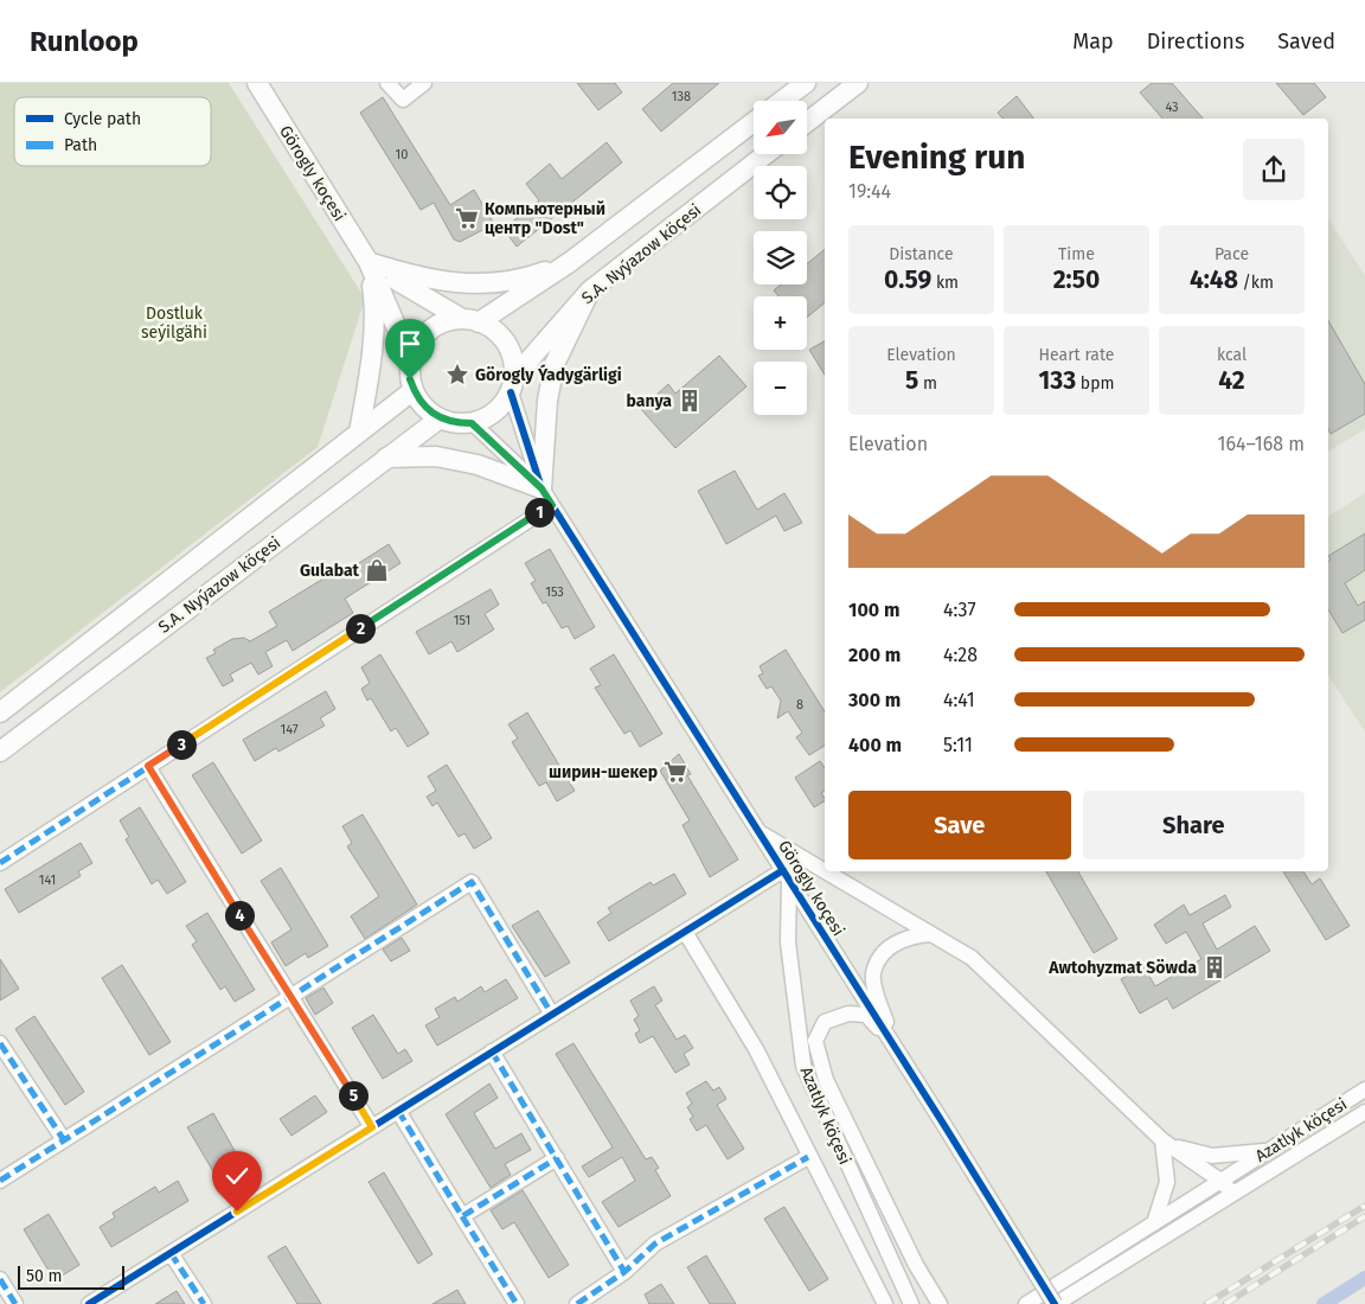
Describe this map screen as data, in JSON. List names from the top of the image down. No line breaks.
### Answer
{"streets":{"main road":["Görogly koçesi","S.A. Nyýazow köçesi"],"street":["Azatlyk köçesi"]},"crossings":[["Görogly koçesi","S.A. Nyýazow köçesi"],["Görogly koçesi","Azatlyk köçesi"]],"parks":["Dostluk seýilgähi"],"places":{"supermarket":["Компьютерный центр \"Dost\"","ширин-шекер"],"place":["Görogly Ýadygärligi"],"building":["banya","Awtohyzmat Söwda"],"shop":["Gulabat"]},"house_numbers":["138","43","10","153","151","8","147","141"],"legend":["Cycle path","Path"],"scale_bar":"50 m","north":"bottom left","page":{"header":"Runloop","nav":["Map","Directions","Saved"],"map_buttons":["+","−"],"heading":["Evening run","19:44"],"stats":[["Distance","0.59 km"],["Time","2:50"],["Pace","4:48 /km"],["Elevation","5 m"],["Heart rate","133 bpm"],["kcal","42"]],"chart":["Elevation","164–168 m"],"pins":["1","2","3","4","5"],"list":[{"name":"100 m","note":"4:37"},{"name":"200 m","note":"4:28"},{"name":"300 m","note":"4:41"},{"name":"400 m","note":"5:11"}],"buttons":["Save","Share"],"scale":"50 m"}}
